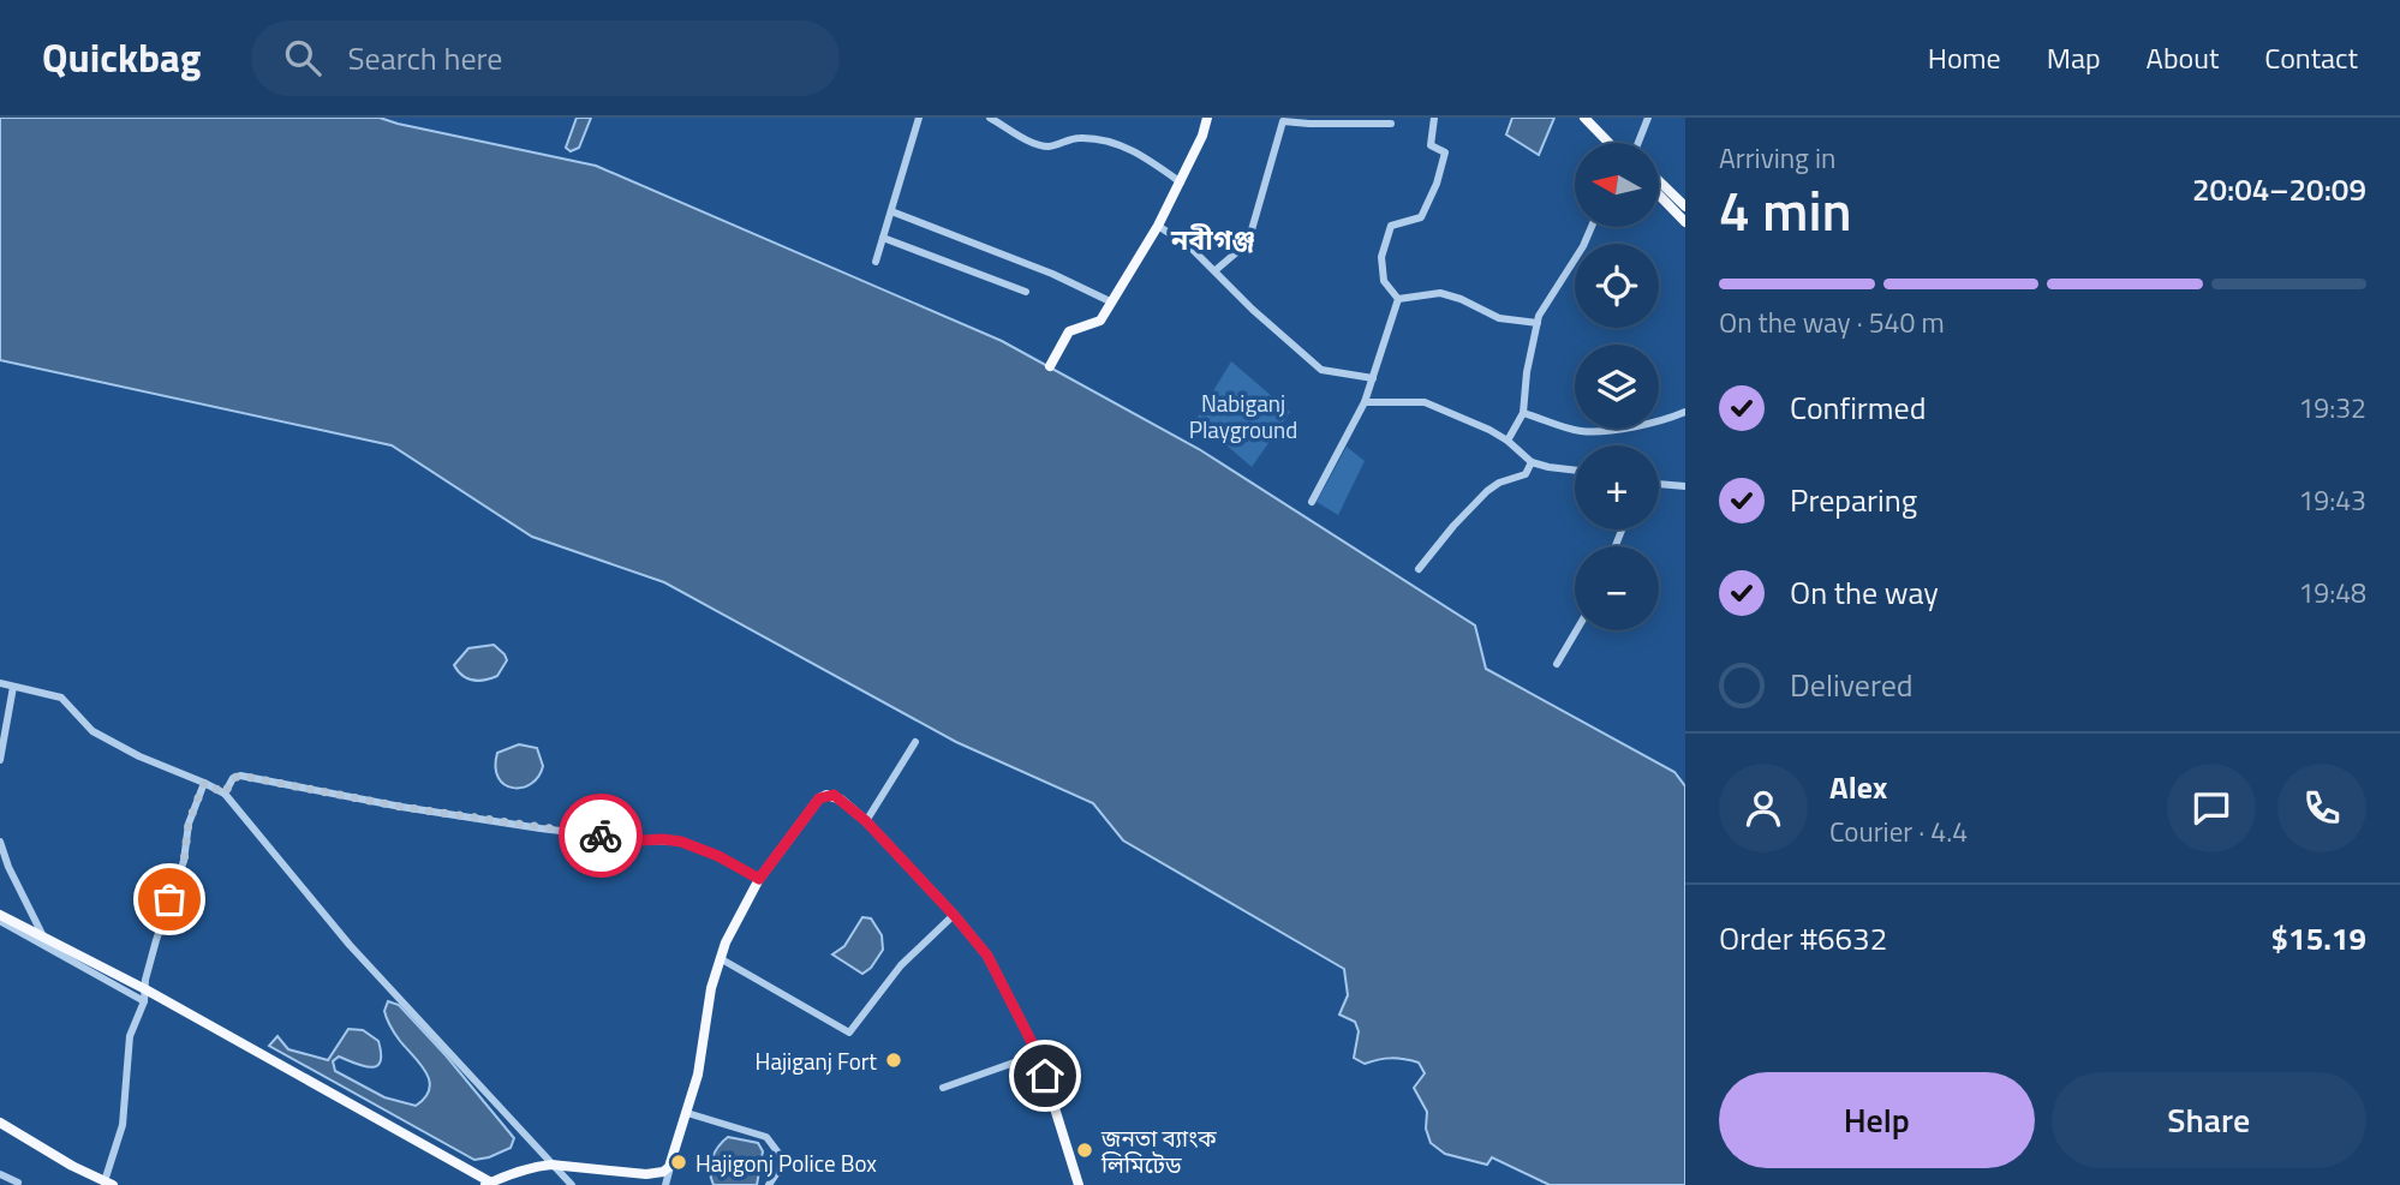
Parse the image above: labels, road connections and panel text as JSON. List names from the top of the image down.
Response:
{
  "districts": ["নবীগঞ্জ"],
  "parks": ["Nabiganj Playground"],
  "places": ["Hajiganj Fort", "জনতা ব্যাংক লিমিটেড", "Hajigonj Police Box"],
  "north": "left",
  "page": {
    "header": "Quickbag",
    "search": "Search here",
    "nav": [
      "Home",
      "Map",
      "About",
      "Contact"
    ],
    "heading": ["4 min", "Arriving in", "20:04–20:09"],
    "panel": [
      "Alex",
      "Courier · 4.4",
      "Order #6632",
      "$15.19"
    ],
    "map_buttons": ["+", "−"],
    "bar": "On the way · 540 m",
    "list": [
      ["Confirmed", "19:32"],
      ["Preparing", "19:43"],
      ["On the way", "19:48"],
      "Delivered"
    ],
    "buttons": ["Help", "Share"]
  }
}
